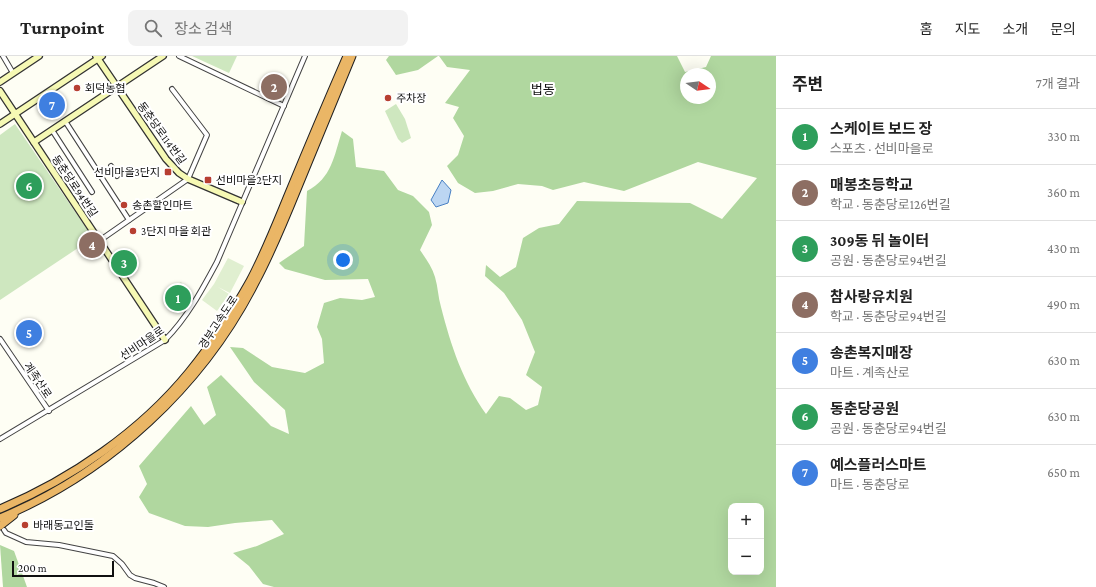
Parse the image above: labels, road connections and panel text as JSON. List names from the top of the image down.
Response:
{
  "streets": {
    "highway": ["경부고속도로"],
    "main road": ["동춘당로114번길", "동춘당로94번길"],
    "street": ["선비마을로", "계족산로"]
  },
  "crossings": [
    ["동춘당로114번길", "선비마을로"],
    ["동춘당로94번길", "선비마을로"],
    ["선비마을로", "계족산로"]
  ],
  "districts": ["법동"],
  "places": {
    "other": [
      "회덕농협",
      "주차장",
      "송촌할인마트",
      "3단지 마을 회관",
      "바래동고인돌"
    ],
    "transit": ["선비마을3단지", "선비마을2단지"]
  },
  "scale_bar": "200 m",
  "north": "right",
  "page": {
    "header": "Turnpoint",
    "search": "장소 검색",
    "nav": [
      "홈",
      "지도",
      "소개",
      "문의"
    ],
    "heading": ["주변", "7개 결과"],
    "pins": [
      "2",
      "7",
      "6",
      "4",
      "3",
      "1",
      "5"
    ],
    "list": [
      {
        "mark": "1",
        "name": "스케이트 보드 장",
        "note": "스포츠 · 선비마을로",
        "value": "330 m"
      },
      {
        "mark": "2",
        "name": "매봉초등학교",
        "note": "학교 · 동춘당로126번길",
        "value": "360 m"
      },
      {
        "mark": "3",
        "name": "309동 뒤 놀이터",
        "note": "공원 · 동춘당로94번길",
        "value": "430 m"
      },
      {
        "mark": "4",
        "name": "참사랑유치원",
        "note": "학교 · 동춘당로94번길",
        "value": "490 m"
      },
      {
        "mark": "5",
        "name": "송촌복지매장",
        "note": "마트 · 계족산로",
        "value": "630 m"
      },
      {
        "mark": "6",
        "name": "동춘당공원",
        "note": "공원 · 동춘당로94번길",
        "value": "630 m"
      },
      {
        "mark": "7",
        "name": "예스플러스마트",
        "note": "마트 · 동춘당로",
        "value": "650 m"
      }
    ],
    "map_buttons": ["+", "−"],
    "scale": "200 m"
  }
}
